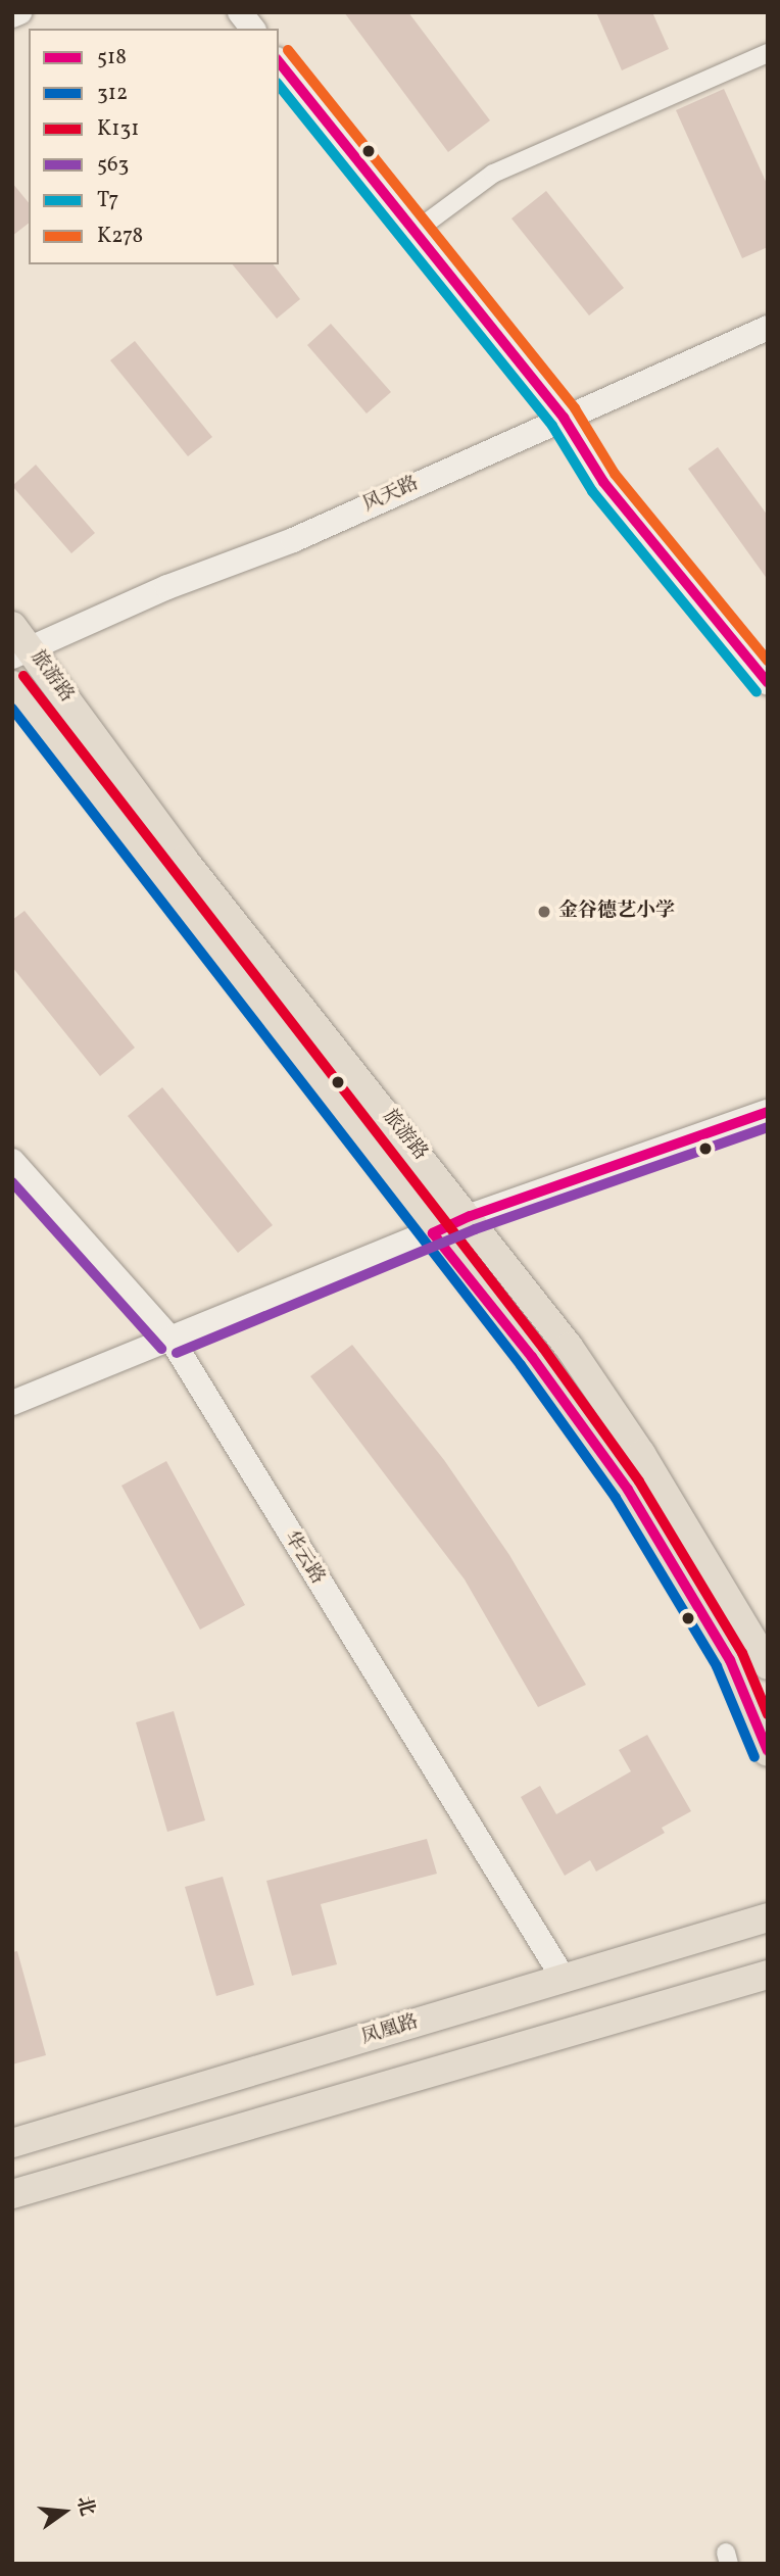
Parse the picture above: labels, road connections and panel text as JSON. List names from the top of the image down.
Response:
{
  "streets": {
    "main road": ["旅游路", "凤凰路"],
    "street": ["风天路", "华云路"]
  },
  "crossings": [
    ["风天路", "旅游路"],
    ["华云路", "凤凰路"]
  ],
  "places": ["金谷德艺小学"],
  "lines": [
    "transit line K278",
    "transit line 518",
    "transit line T7",
    "transit line K131",
    "transit line 312",
    "transit line 563"
  ],
  "legend": [
    "518",
    "312",
    "K131",
    "563",
    "T7",
    "K278"
  ],
  "north": "right"
}
